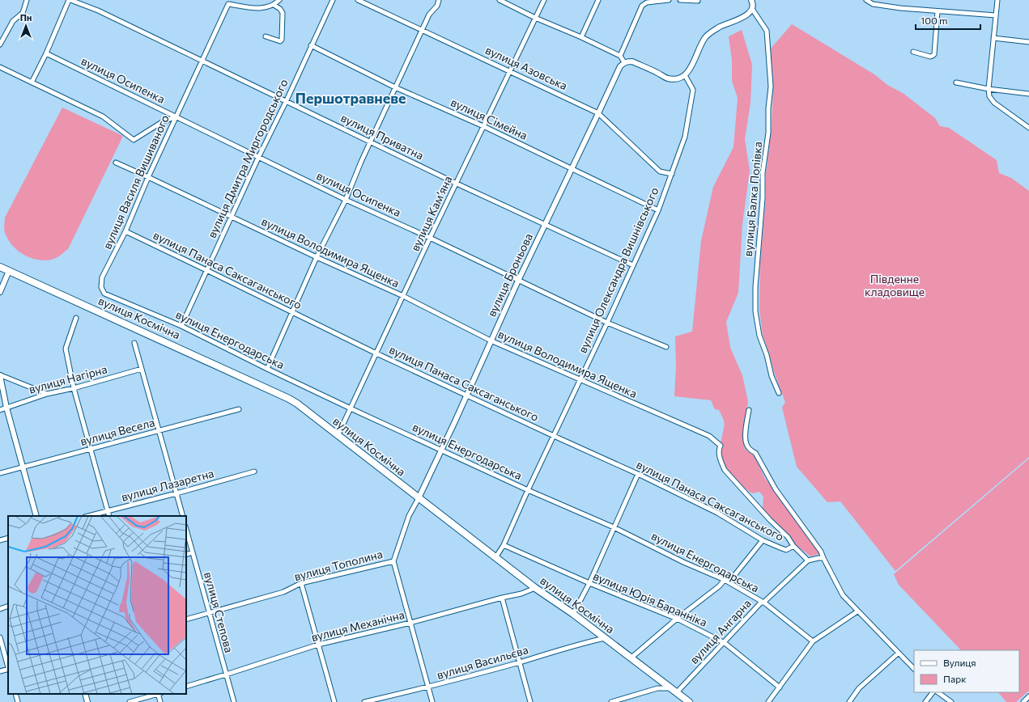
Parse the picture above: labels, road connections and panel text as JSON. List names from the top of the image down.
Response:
{
  "streets": {
    "main road": ["вулиця Космічна"],
    "street": [
      "вулиця Азовська",
      "вулиця Осипенка",
      "вулиця Сімейна",
      "вулиця Приватна",
      "вулиця Дмитра Миргородського",
      "вулиця Василя Вишиваного",
      "вулиця Балка Попівка",
      "вулиця Кам’яна",
      "вулиця Володимира Ященка",
      "вулиця Панаса Саксаганського",
      "вулиця Олександра Вишнівського",
      "вулиця Броньова",
      "вулиця Енергодарська",
      "вулиця Нагірна",
      "вулиця Весела",
      "вулиця Лазаретна",
      "вулиця Тополина",
      "вулиця Юрія Баранніка",
      "вулиця Степова",
      "вулиця Механічна",
      "вулиця Ангарна",
      "вулиця Васильєва"
    ]
  },
  "crossings": [
    ["вулиця Азовська", "вулиця Кам’яна"],
    ["вулиця Азовська", "вулиця Олександра Вишнівського"],
    ["вулиця Азовська", "вулиця Броньова"],
    ["вулиця Осипенка", "вулиця Дмитра Миргородського"],
    ["вулиця Осипенка", "вулиця Василя Вишиваного"],
    ["вулиця Осипенка", "вулиця Кам’яна"],
    ["вулиця Осипенка", "вулиця Олександра Вишнівського"],
    ["вулиця Осипенка", "вулиця Броньова"],
    ["вулиця Сімейна", "вулиця Дмитра Миргородського"],
    ["вулиця Сімейна", "вулиця Кам’яна"],
    ["вулиця Сімейна", "вулиця Олександра Вишнівського"],
    ["вулиця Сімейна", "вулиця Броньова"],
    ["вулиця Приватна", "вулиця Дмитра Миргородського"],
    ["вулиця Приватна", "вулиця Василя Вишиваного"],
    ["вулиця Приватна", "вулиця Кам’яна"],
    ["вулиця Приватна", "вулиця Олександра Вишнівського"],
    ["вулиця Приватна", "вулиця Броньова"],
    ["вулиця Дмитра Миргородського", "вулиця Володимира Ященка"],
    ["вулиця Дмитра Миргородського", "вулиця Панаса Саксаганського"],
    ["вулиця Дмитра Миргородського", "вулиця Енергодарська"],
    ["вулиця Василя Вишиваного", "вулиця Володимира Ященка"],
    ["вулиця Василя Вишиваного", "вулиця Панаса Саксаганського"],
    ["вулиця Василя Вишиваного", "вулиця Енергодарська"],
    ["вулиця Кам’яна", "вулиця Володимира Ященка"],
    ["вулиця Кам’яна", "вулиця Панаса Саксаганського"],
    ["вулиця Кам’яна", "вулиця Космічна"],
    ["вулиця Кам’яна", "вулиця Енергодарська"],
    ["вулиця Володимира Ященка", "вулиця Панаса Саксаганського"],
    ["вулиця Володимира Ященка", "вулиця Олександра Вишнівського"],
    ["вулиця Володимира Ященка", "вулиця Броньова"],
    ["вулиця Володимира Ященка", "вулиця Ангарна"],
    ["вулиця Панаса Саксаганського", "вулиця Олександра Вишнівського"],
    ["вулиця Панаса Саксаганського", "вулиця Броньова"],
    ["вулиця Олександра Вишнівського", "вулиця Космічна"],
    ["вулиця Олександра Вишнівського", "вулиця Енергодарська"],
    ["вулиця Олександра Вишнівського", "вулиця Юрія Баранніка"],
    ["вулиця Броньова", "вулиця Космічна"],
    ["вулиця Броньова", "вулиця Енергодарська"],
    ["вулиця Броньова", "вулиця Тополина"],
    ["вулиця Космічна", "вулиця Тополина"],
    ["вулиця Космічна", "вулиця Механічна"],
    ["вулиця Космічна", "вулиця Ангарна"],
    ["вулиця Космічна", "вулиця Васильєва"],
    ["вулиця Енергодарська", "вулиця Ангарна"],
    ["вулиця Тополина", "вулиця Степова"],
    ["вулиця Юрія Баранніка", "вулиця Ангарна"],
    ["вулиця Степова", "вулиця Механічна"]
  ],
  "districts": ["Першотравневе"],
  "parks": ["Південне кладовище"],
  "legend": ["Вулиця", "Парк"],
  "scale_bar": "100 m",
  "north": "top"
}
